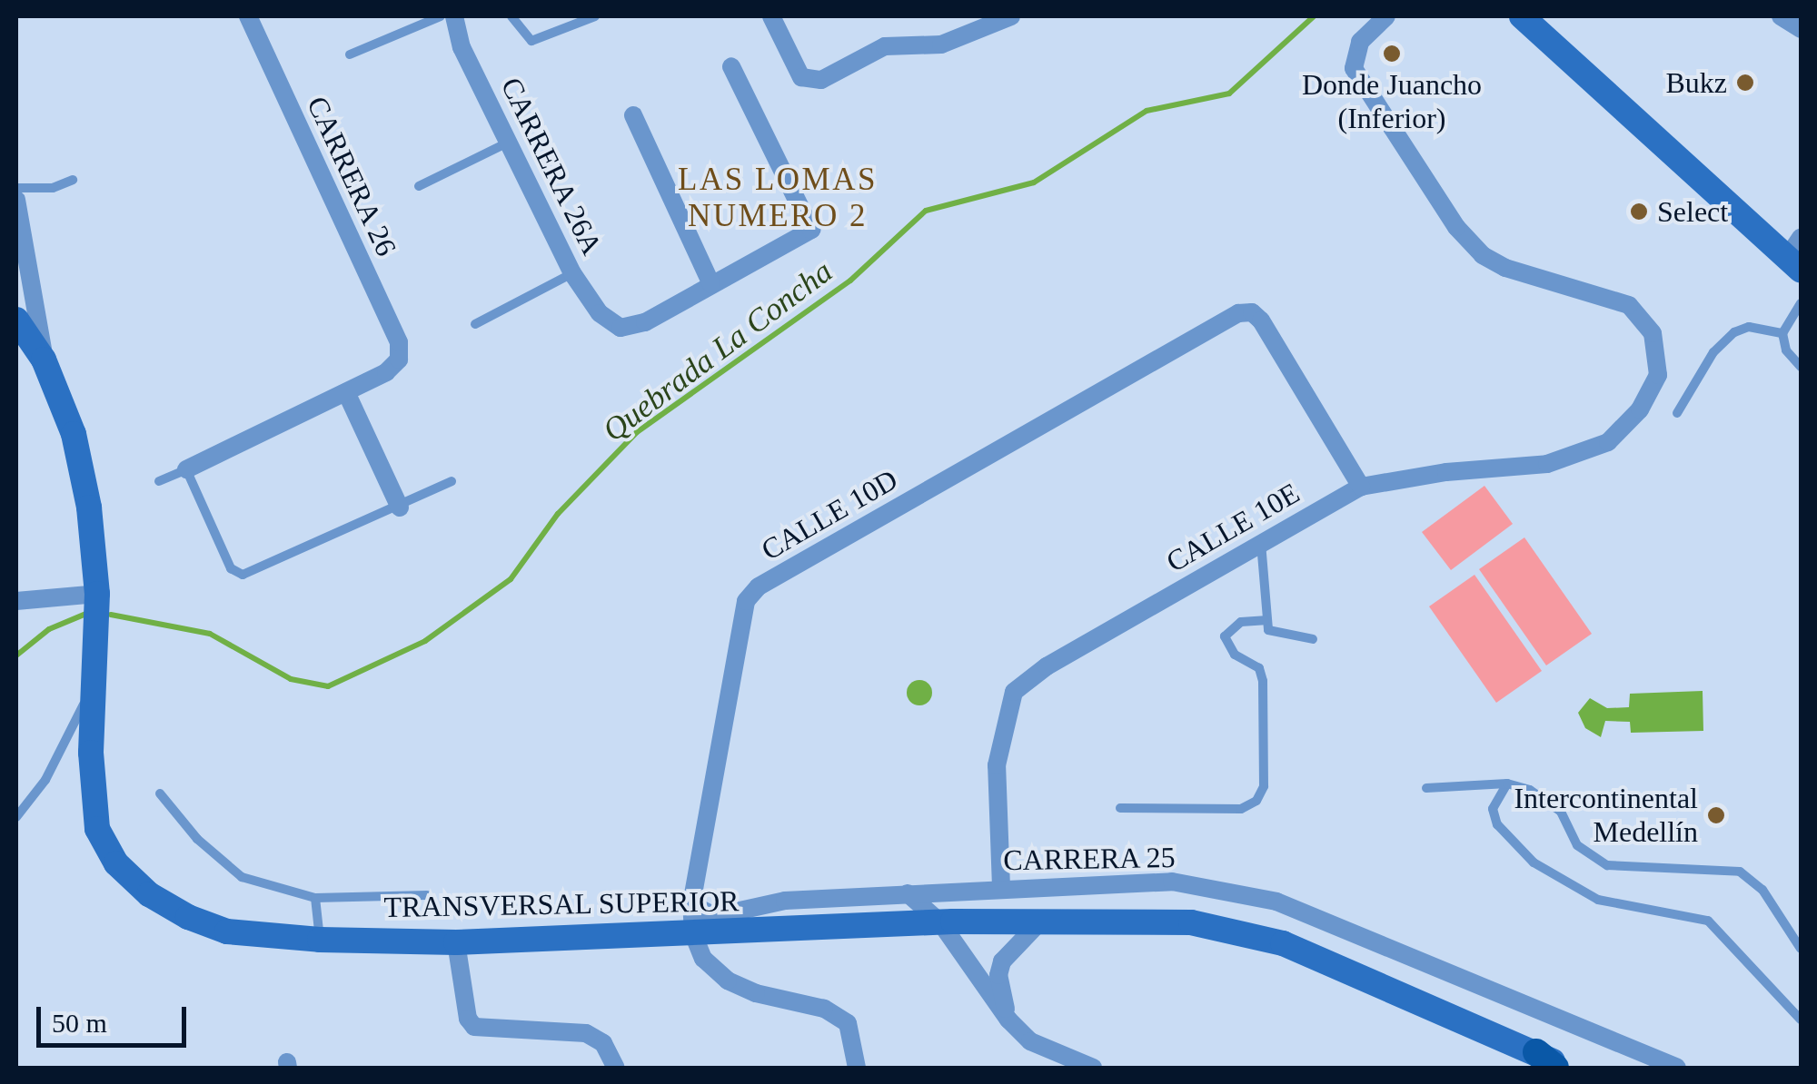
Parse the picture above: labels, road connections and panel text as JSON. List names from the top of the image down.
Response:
{
  "streets": {
    "main road": ["TRANSVERSAL SUPERIOR"],
    "street": [
      "CARRERA 26A",
      "CARRERA 26",
      "CALLE 10D",
      "CALLE 10E",
      "CARRERA 25"
    ]
  },
  "crossings": [
    ["CALLE 10D", "CALLE 10E"],
    ["CALLE 10D", "CARRERA 25"],
    ["CALLE 10D", "TRANSVERSAL SUPERIOR"],
    ["CALLE 10E", "CARRERA 25"]
  ],
  "districts": ["LAS LOMAS NUMERO 2"],
  "water": ["Quebrada La Concha"],
  "places": [
    "Donde Juancho (Inferior)",
    "Bukz",
    "Select",
    "Intercontinental Medellín"
  ],
  "scale_bar": "50 m"
}
